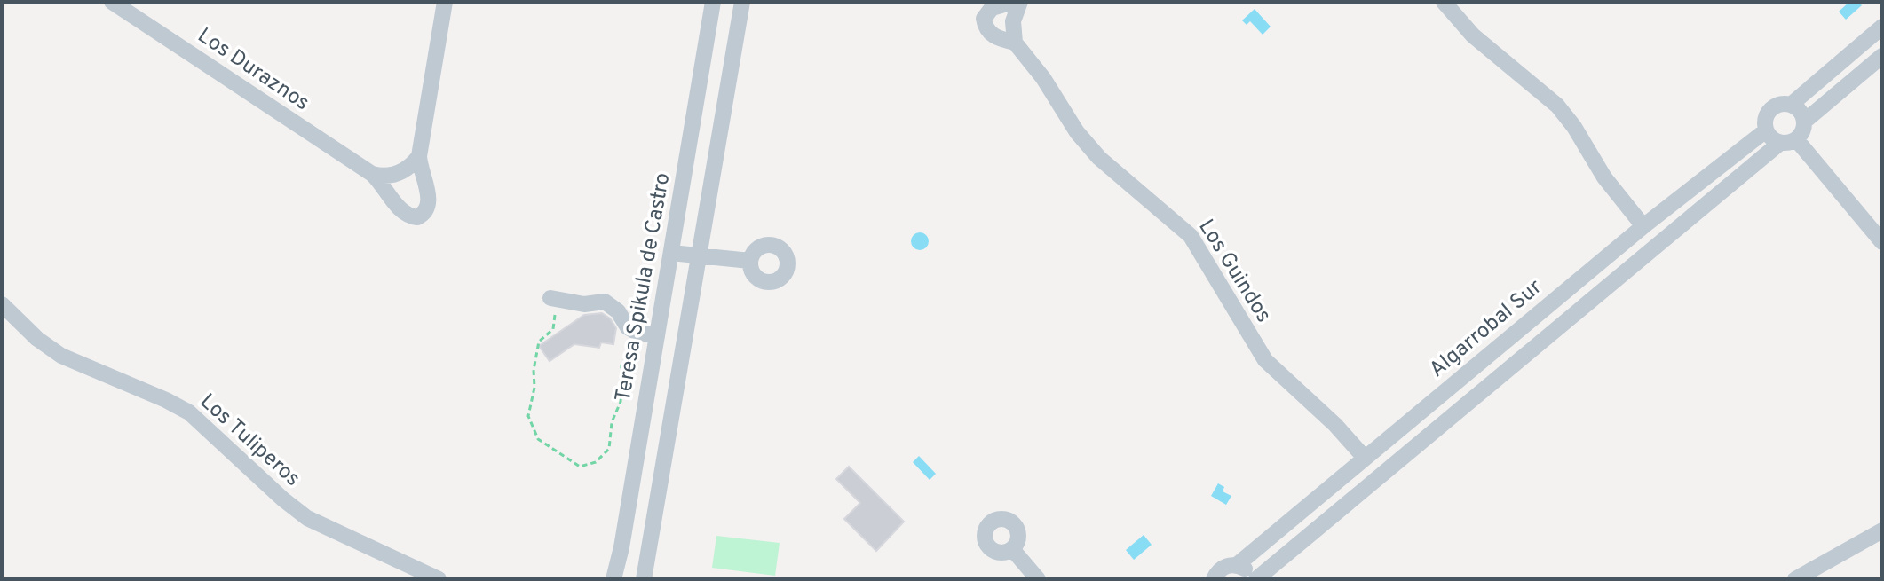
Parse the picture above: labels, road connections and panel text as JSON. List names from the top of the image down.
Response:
{
  "streets": {
    "street": [
      "Los Duraznos",
      "Los Guindos",
      "Teresa Spikula de Castro",
      "Algarrobal Sur",
      "Los Tuliperos"
    ]
  },
  "crossings": [
    ["Los Guindos", "Algarrobal Sur"]
  ]
}
